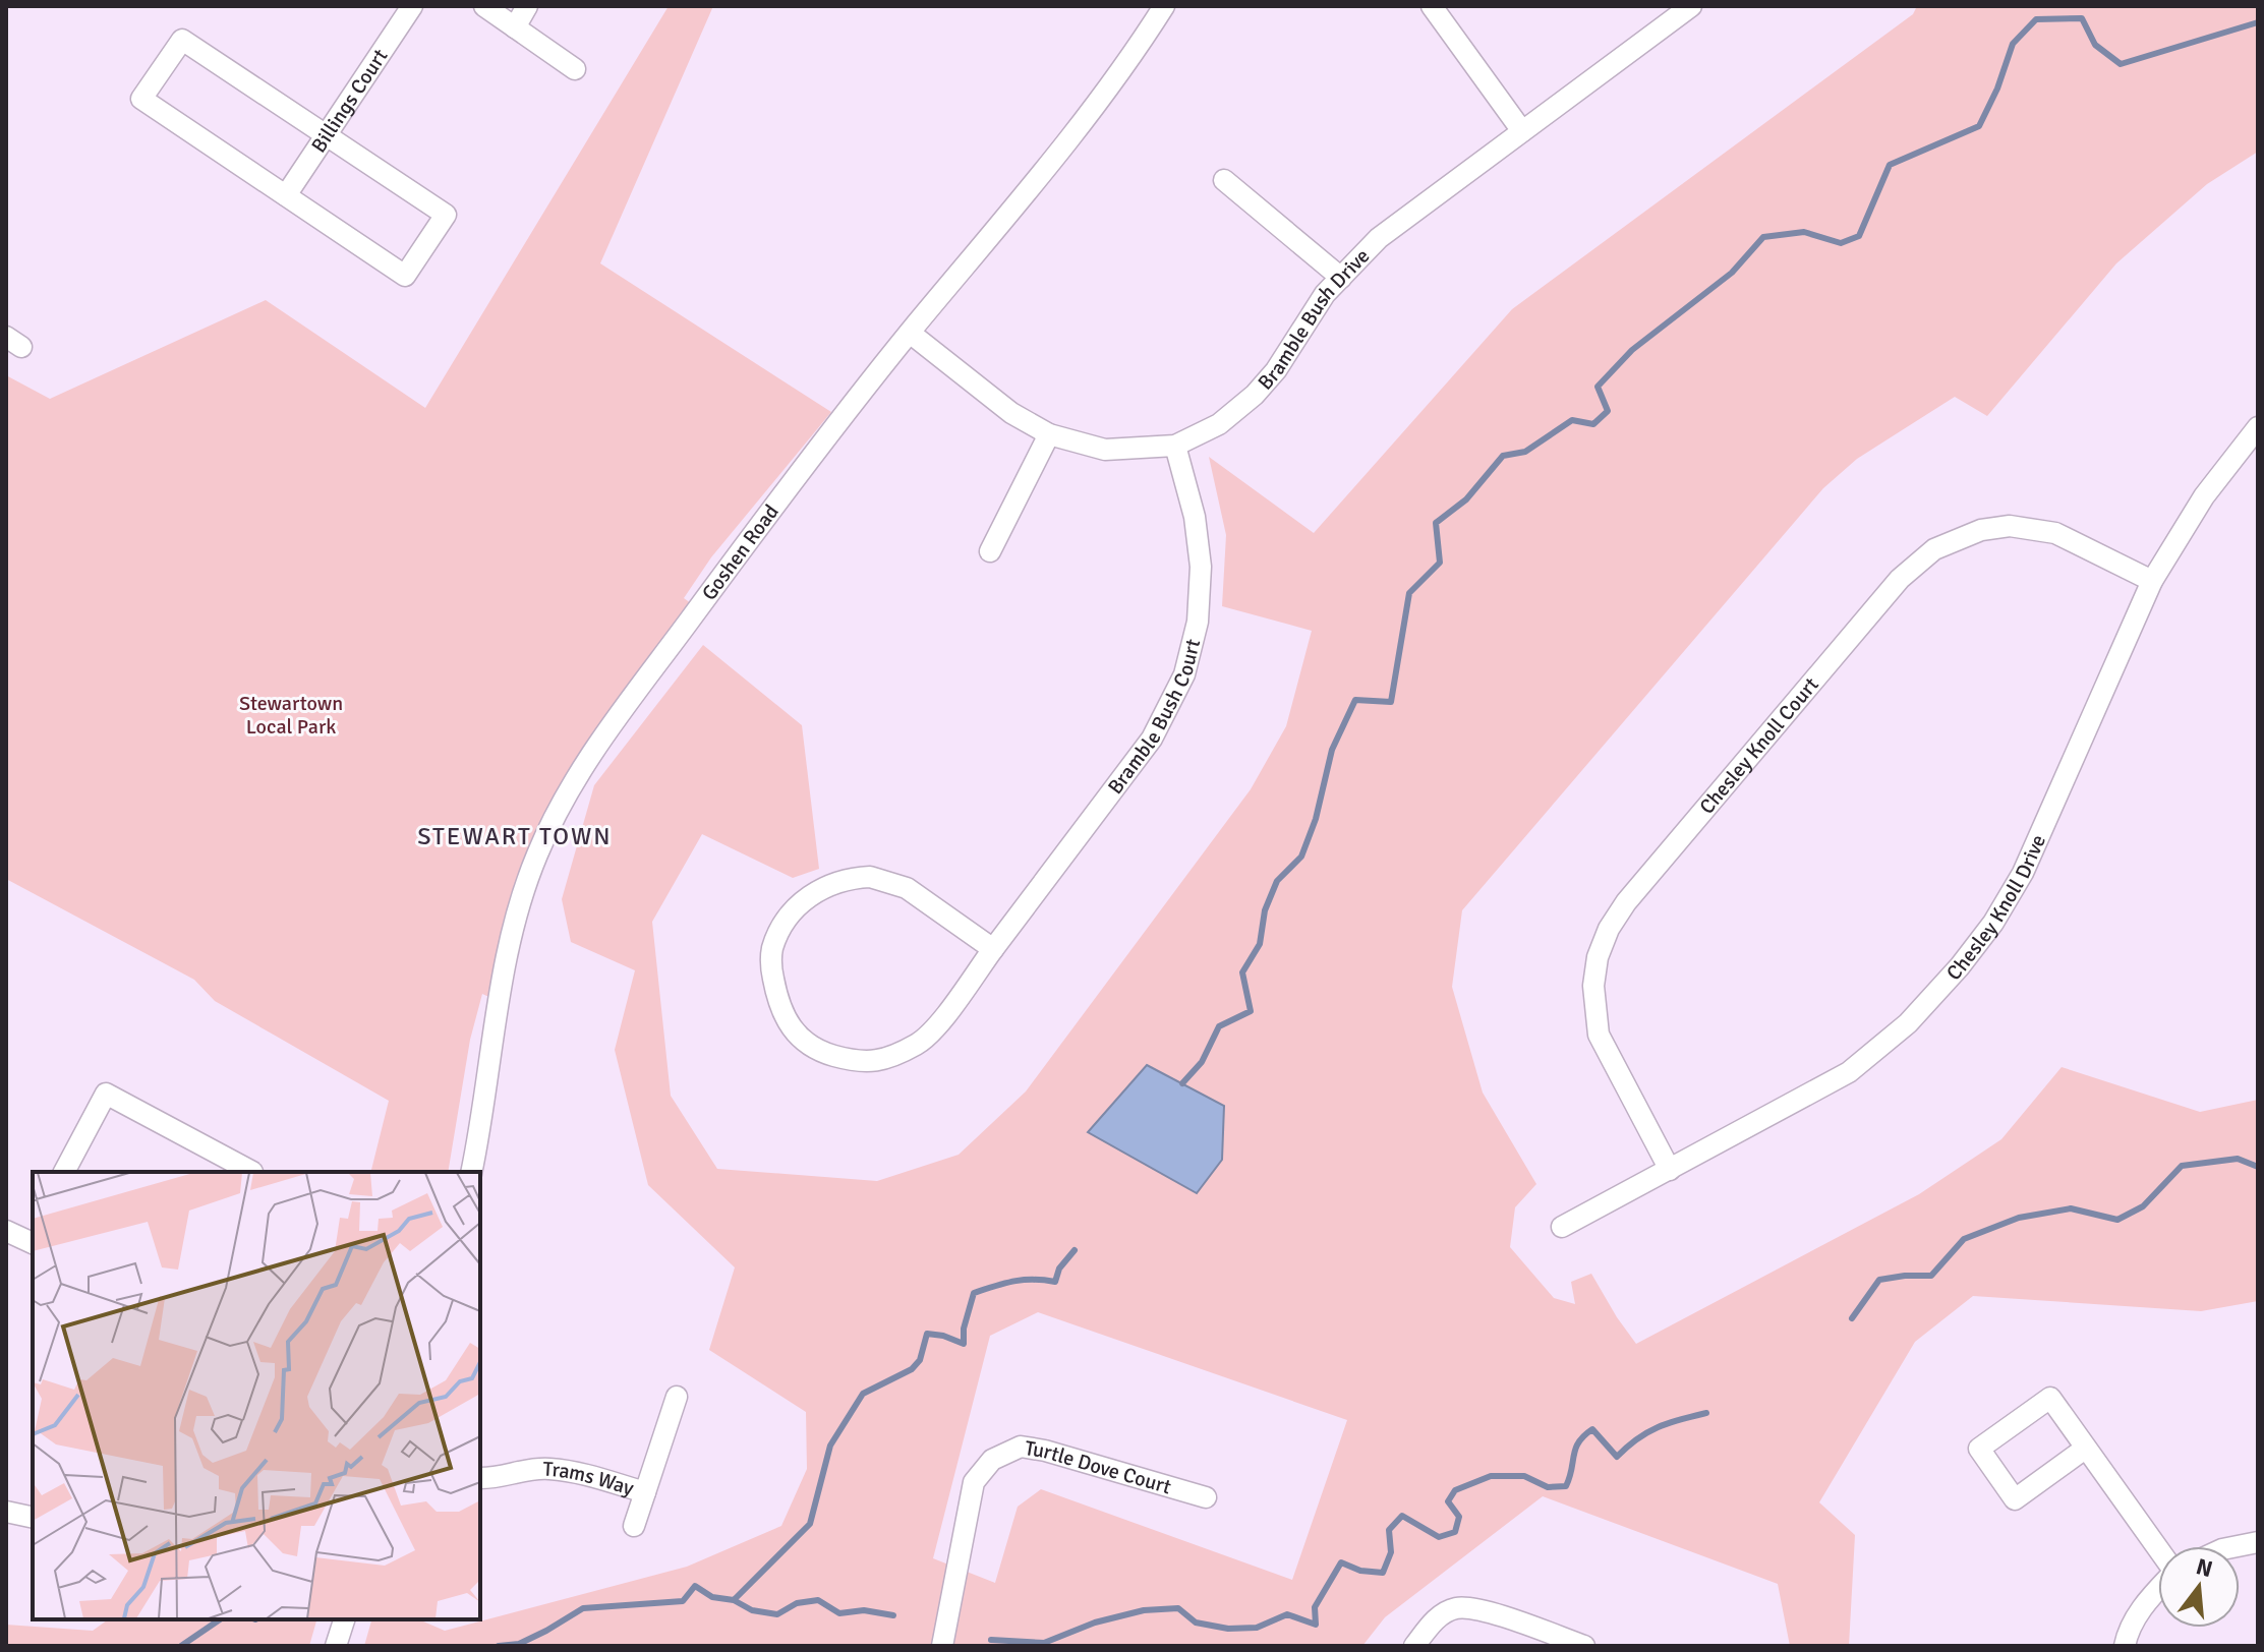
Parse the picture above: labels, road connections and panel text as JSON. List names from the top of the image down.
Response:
{
  "streets": {
    "street": [
      "Billings Court",
      "Bramble Bush Drive",
      "Goshen Road",
      "Bramble Bush Court",
      "Chesley Knoll Court",
      "Chesley Knoll Drive",
      "Turtle Dove Court",
      "Trams Way"
    ]
  },
  "crossings": [
    ["Bramble Bush Drive", "Goshen Road"],
    ["Bramble Bush Drive", "Bramble Bush Court"],
    ["Chesley Knoll Court", "Chesley Knoll Drive"]
  ],
  "districts": ["STEWART TOWN"],
  "parks": ["Stewartown Local Park"],
  "north": "top"
}
